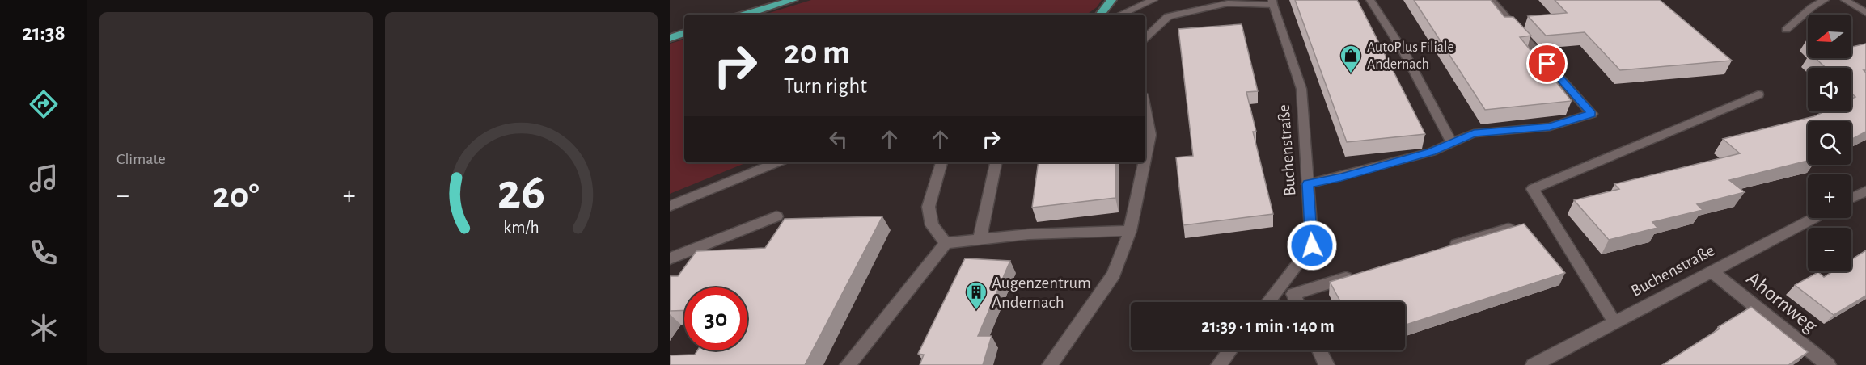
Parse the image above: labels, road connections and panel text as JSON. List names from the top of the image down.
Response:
{
  "streets": {
    "street": ["Buchenstraße", "Ahornweg"]
  },
  "crossings": [
    ["Buchenstraße", "Ahornweg"]
  ],
  "places": {
    "shop": ["AutoPlus Filiale Andernach"],
    "building": ["Augenzentrum Andernach"]
  },
  "north": "left",
  "page": {
    "tabs": "21:38",
    "tile": "Climate",
    "map_buttons": ["+", "−"],
    "turn": ["20 m", "Turn right"],
    "heat": ["−", "20°", "+"],
    "limit": "30",
    "trip": "21:39 · 1 min · 140 m",
    "gauge": ["26", "km/h"]
  }
}
